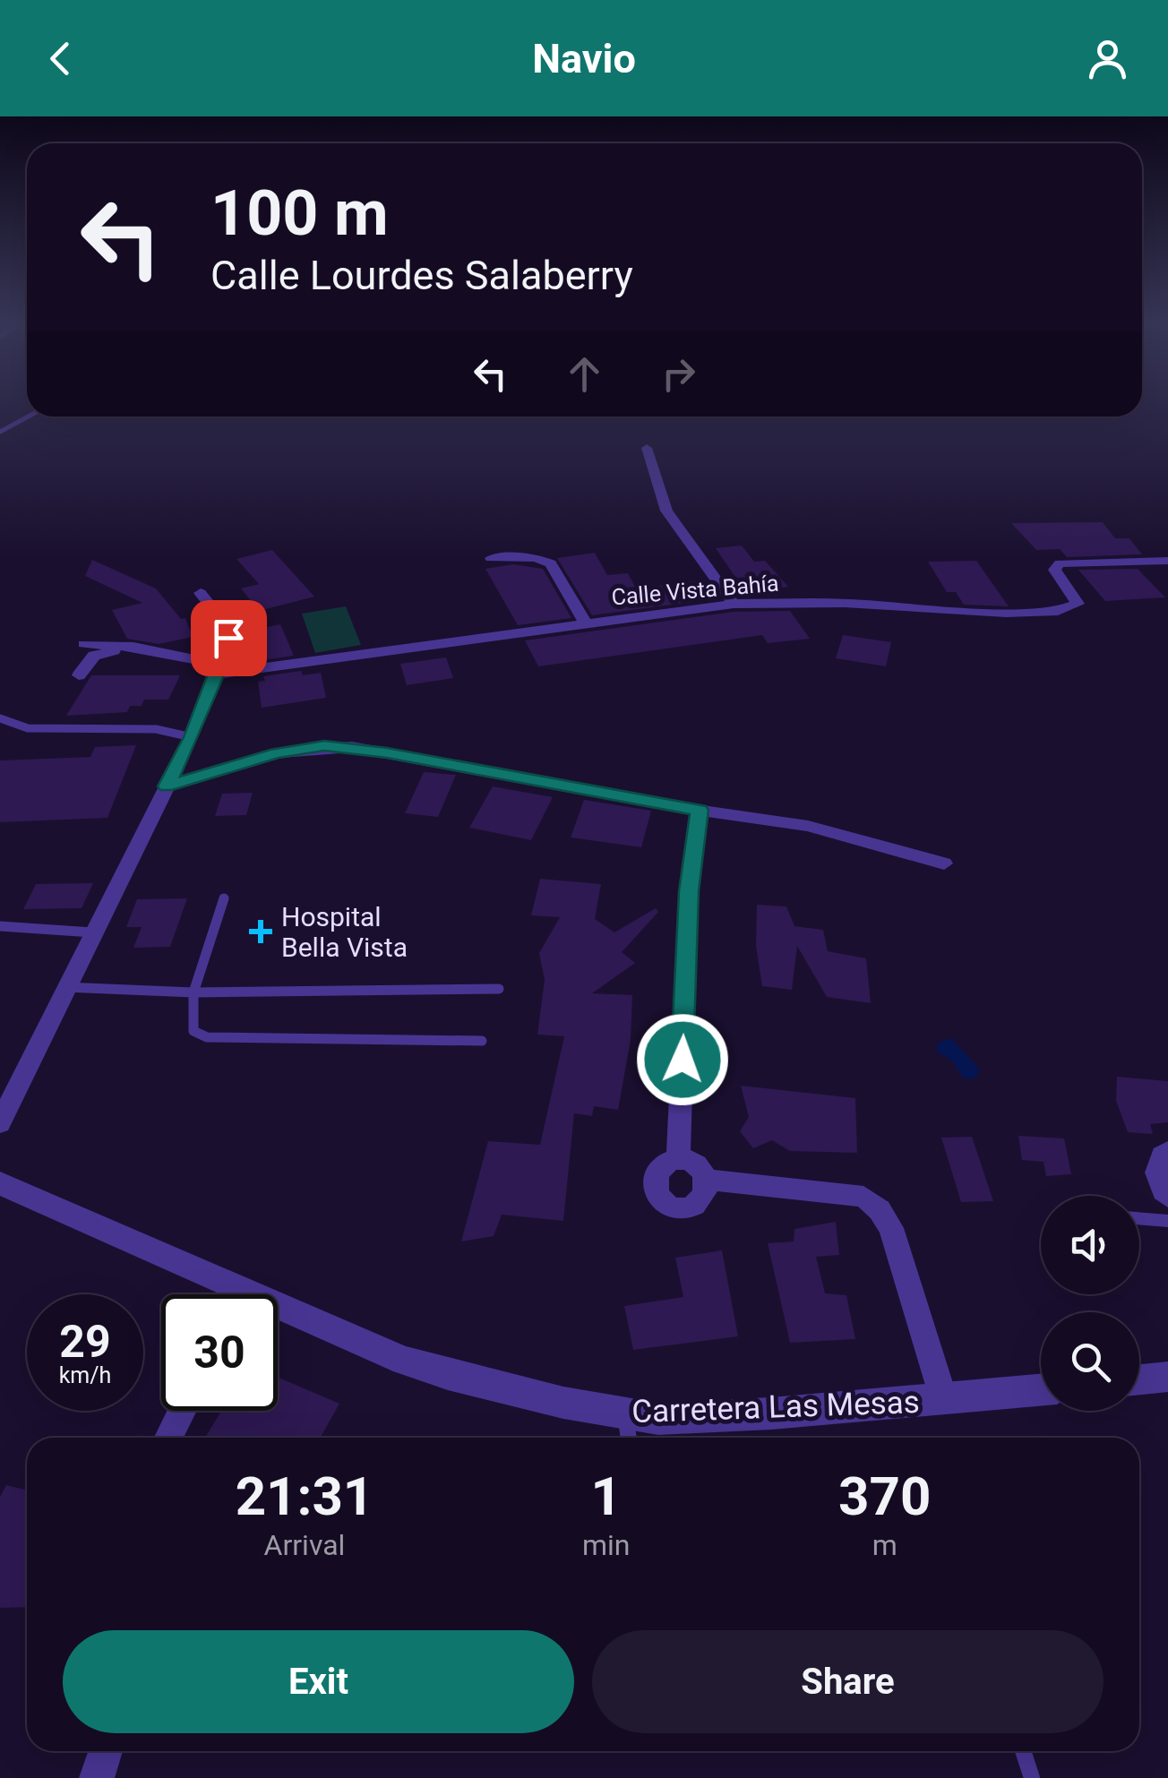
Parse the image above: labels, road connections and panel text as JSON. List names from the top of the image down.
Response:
{
  "streets": {
    "street": ["Calle Vista Bahía", "Carretera Las Mesas"]
  },
  "places": {
    "health": ["Hospital Bella Vista"]
  },
  "page": {
    "header": "Navio",
    "turn": ["100 m", "Calle Lourdes Salaberry"],
    "speed": "29 km/h",
    "limit": "30",
    "eta": [
      "21:31",
      "Arrival",
      "1",
      "min",
      "370",
      "m"
    ],
    "buttons": ["Exit", "Share"]
  }
}
